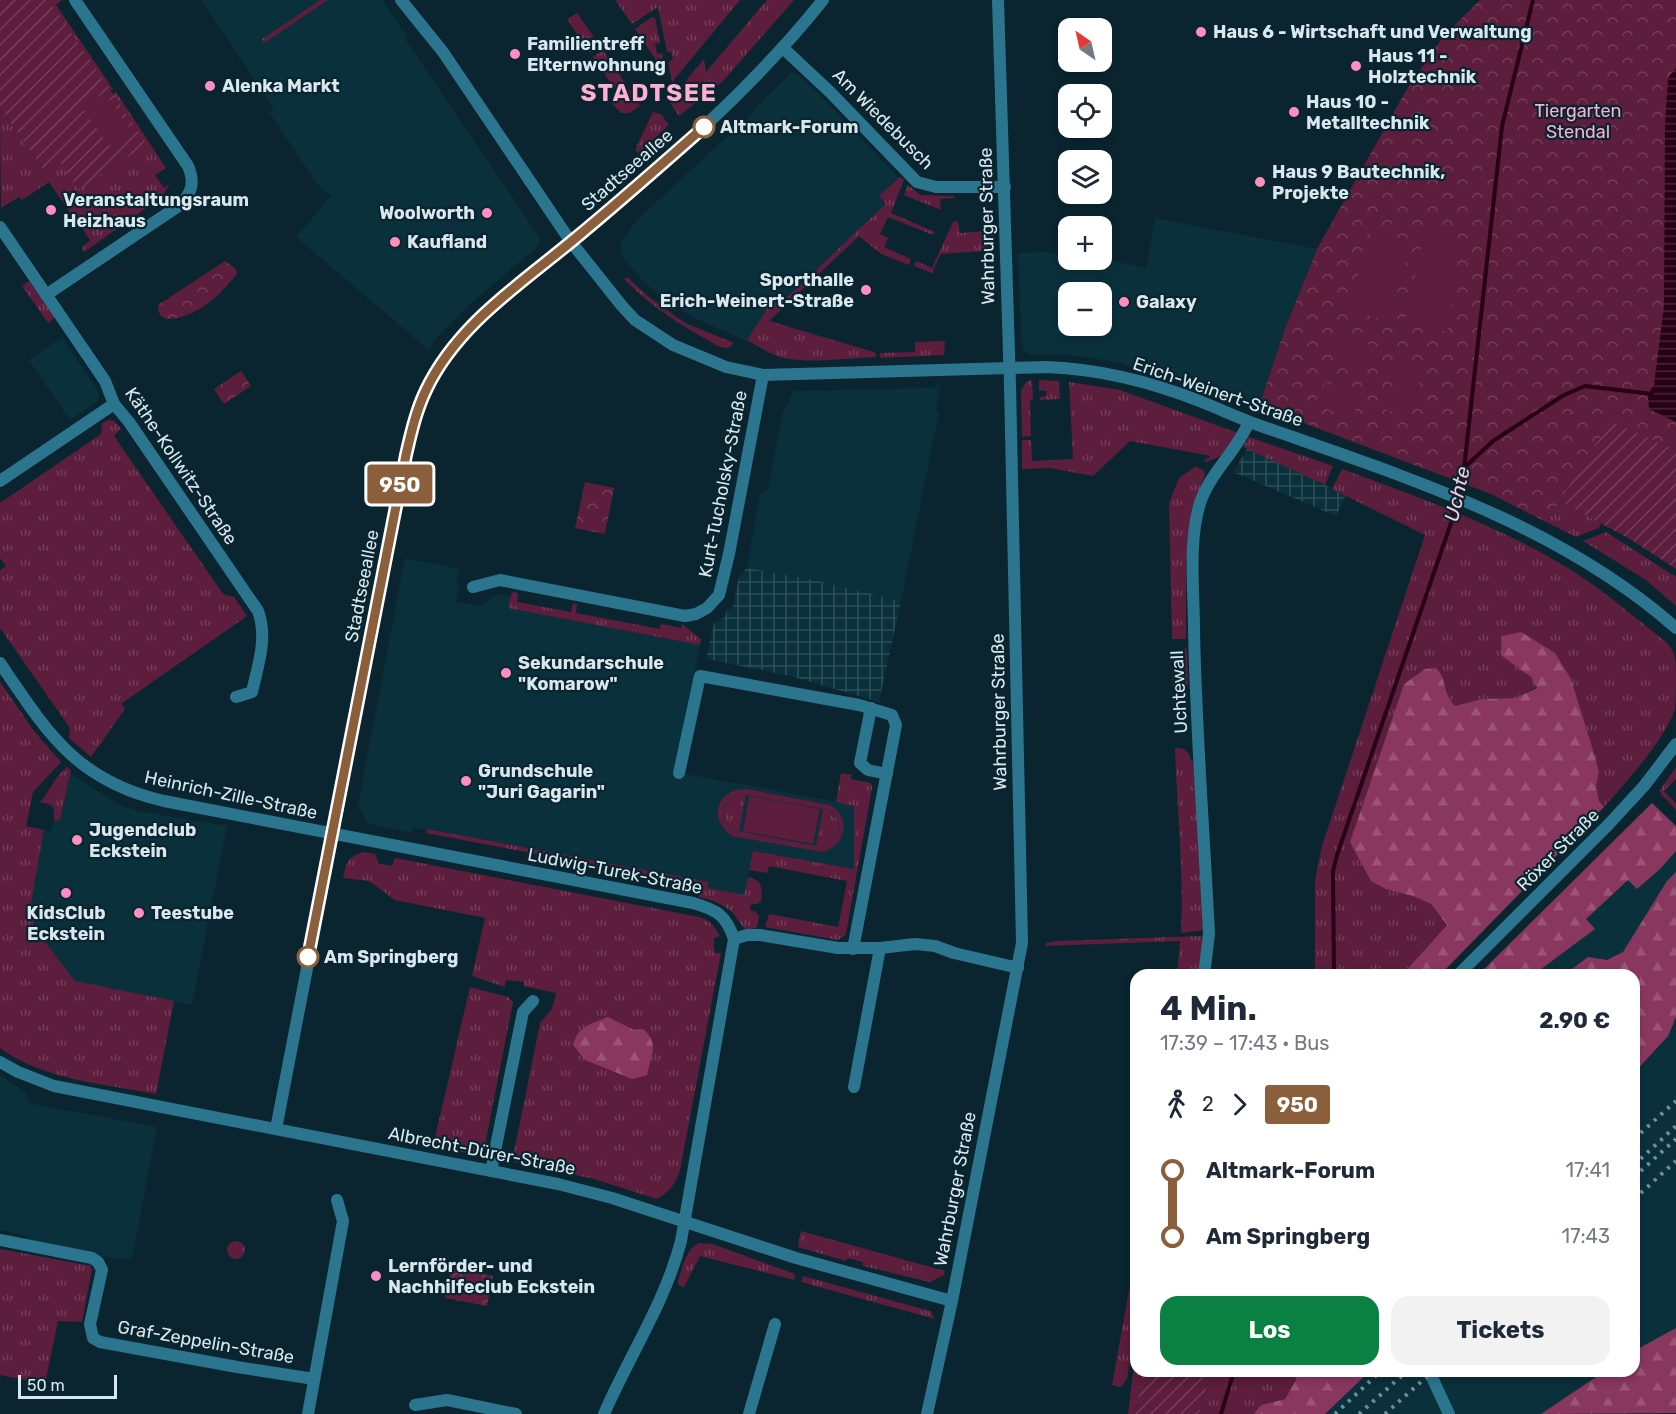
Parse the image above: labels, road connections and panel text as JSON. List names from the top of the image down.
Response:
{
  "streets": {
    "street": [
      "Am Wiedebusch",
      "Stadtseeallee",
      "Wahrburger Straße",
      "Erich-Weinert-Straße",
      "Käthe-Kollwitz-Straße",
      "Kurt-Tucholsky-Straße",
      "Uchtewall",
      "Heinrich-Zille-Straße",
      "Röxer Straße",
      "Ludwig-Turek-Straße",
      "Albrecht-Dürer-Straße",
      "Graf-Zeppelin-Straße"
    ]
  },
  "crossings": [
    ["Am Wiedebusch", "Stadtseeallee"],
    ["Am Wiedebusch", "Wahrburger Straße"],
    ["Stadtseeallee", "Erich-Weinert-Straße"],
    ["Stadtseeallee", "Heinrich-Zille-Straße"],
    ["Stadtseeallee", "Ludwig-Turek-Straße"],
    ["Stadtseeallee", "Albrecht-Dürer-Straße"],
    ["Wahrburger Straße", "Erich-Weinert-Straße"],
    ["Wahrburger Straße", "Albrecht-Dürer-Straße"],
    ["Erich-Weinert-Straße", "Kurt-Tucholsky-Straße"],
    ["Erich-Weinert-Straße", "Uchtewall"],
    ["Heinrich-Zille-Straße", "Ludwig-Turek-Straße"]
  ],
  "districts": ["STADTSEE"],
  "water": ["Uchte"],
  "parks": ["Tiergarten Stendal"],
  "places": [
    "Haus 6 - Wirtschaft und Verwaltung",
    "Familientreff Elternwohnung",
    "Haus 11 - Holztechnik",
    "Alenka Markt",
    "Haus 10 - Metalltechnik",
    "Altmark-Forum",
    "Haus 9 Bautechnik, Projekte",
    "Veranstaltungsraum Heizhaus",
    "Woolworth",
    "Kaufland",
    "Sporthalle Erich-Weinert-Straße",
    "Galaxy",
    "Sekundarschule \"Komarow\"",
    "Grundschule \"Juri Gagarin\"",
    "Jugendclub Eckstein",
    "KidsClub Eckstein",
    "Teestube",
    "Am Springberg",
    "Lernförder- und Nachhilfeclub Eckstein"
  ],
  "lines": ["bus line 950"],
  "scale_bar": "50 m",
  "north": "top left",
  "page": {
    "on_map": "950",
    "map_buttons": ["+", "−"],
    "heading": ["4 Min.", "17:39 – 17:43 · Bus", "2.90 €"],
    "legs": ["2", "950"],
    "list": [
      {
        "name": "Altmark-Forum",
        "value": "17:41"
      },
      {
        "name": "Am Springberg",
        "value": "17:43"
      }
    ],
    "buttons": ["Los", "Tickets"],
    "scale": "50 m"
  }
}
